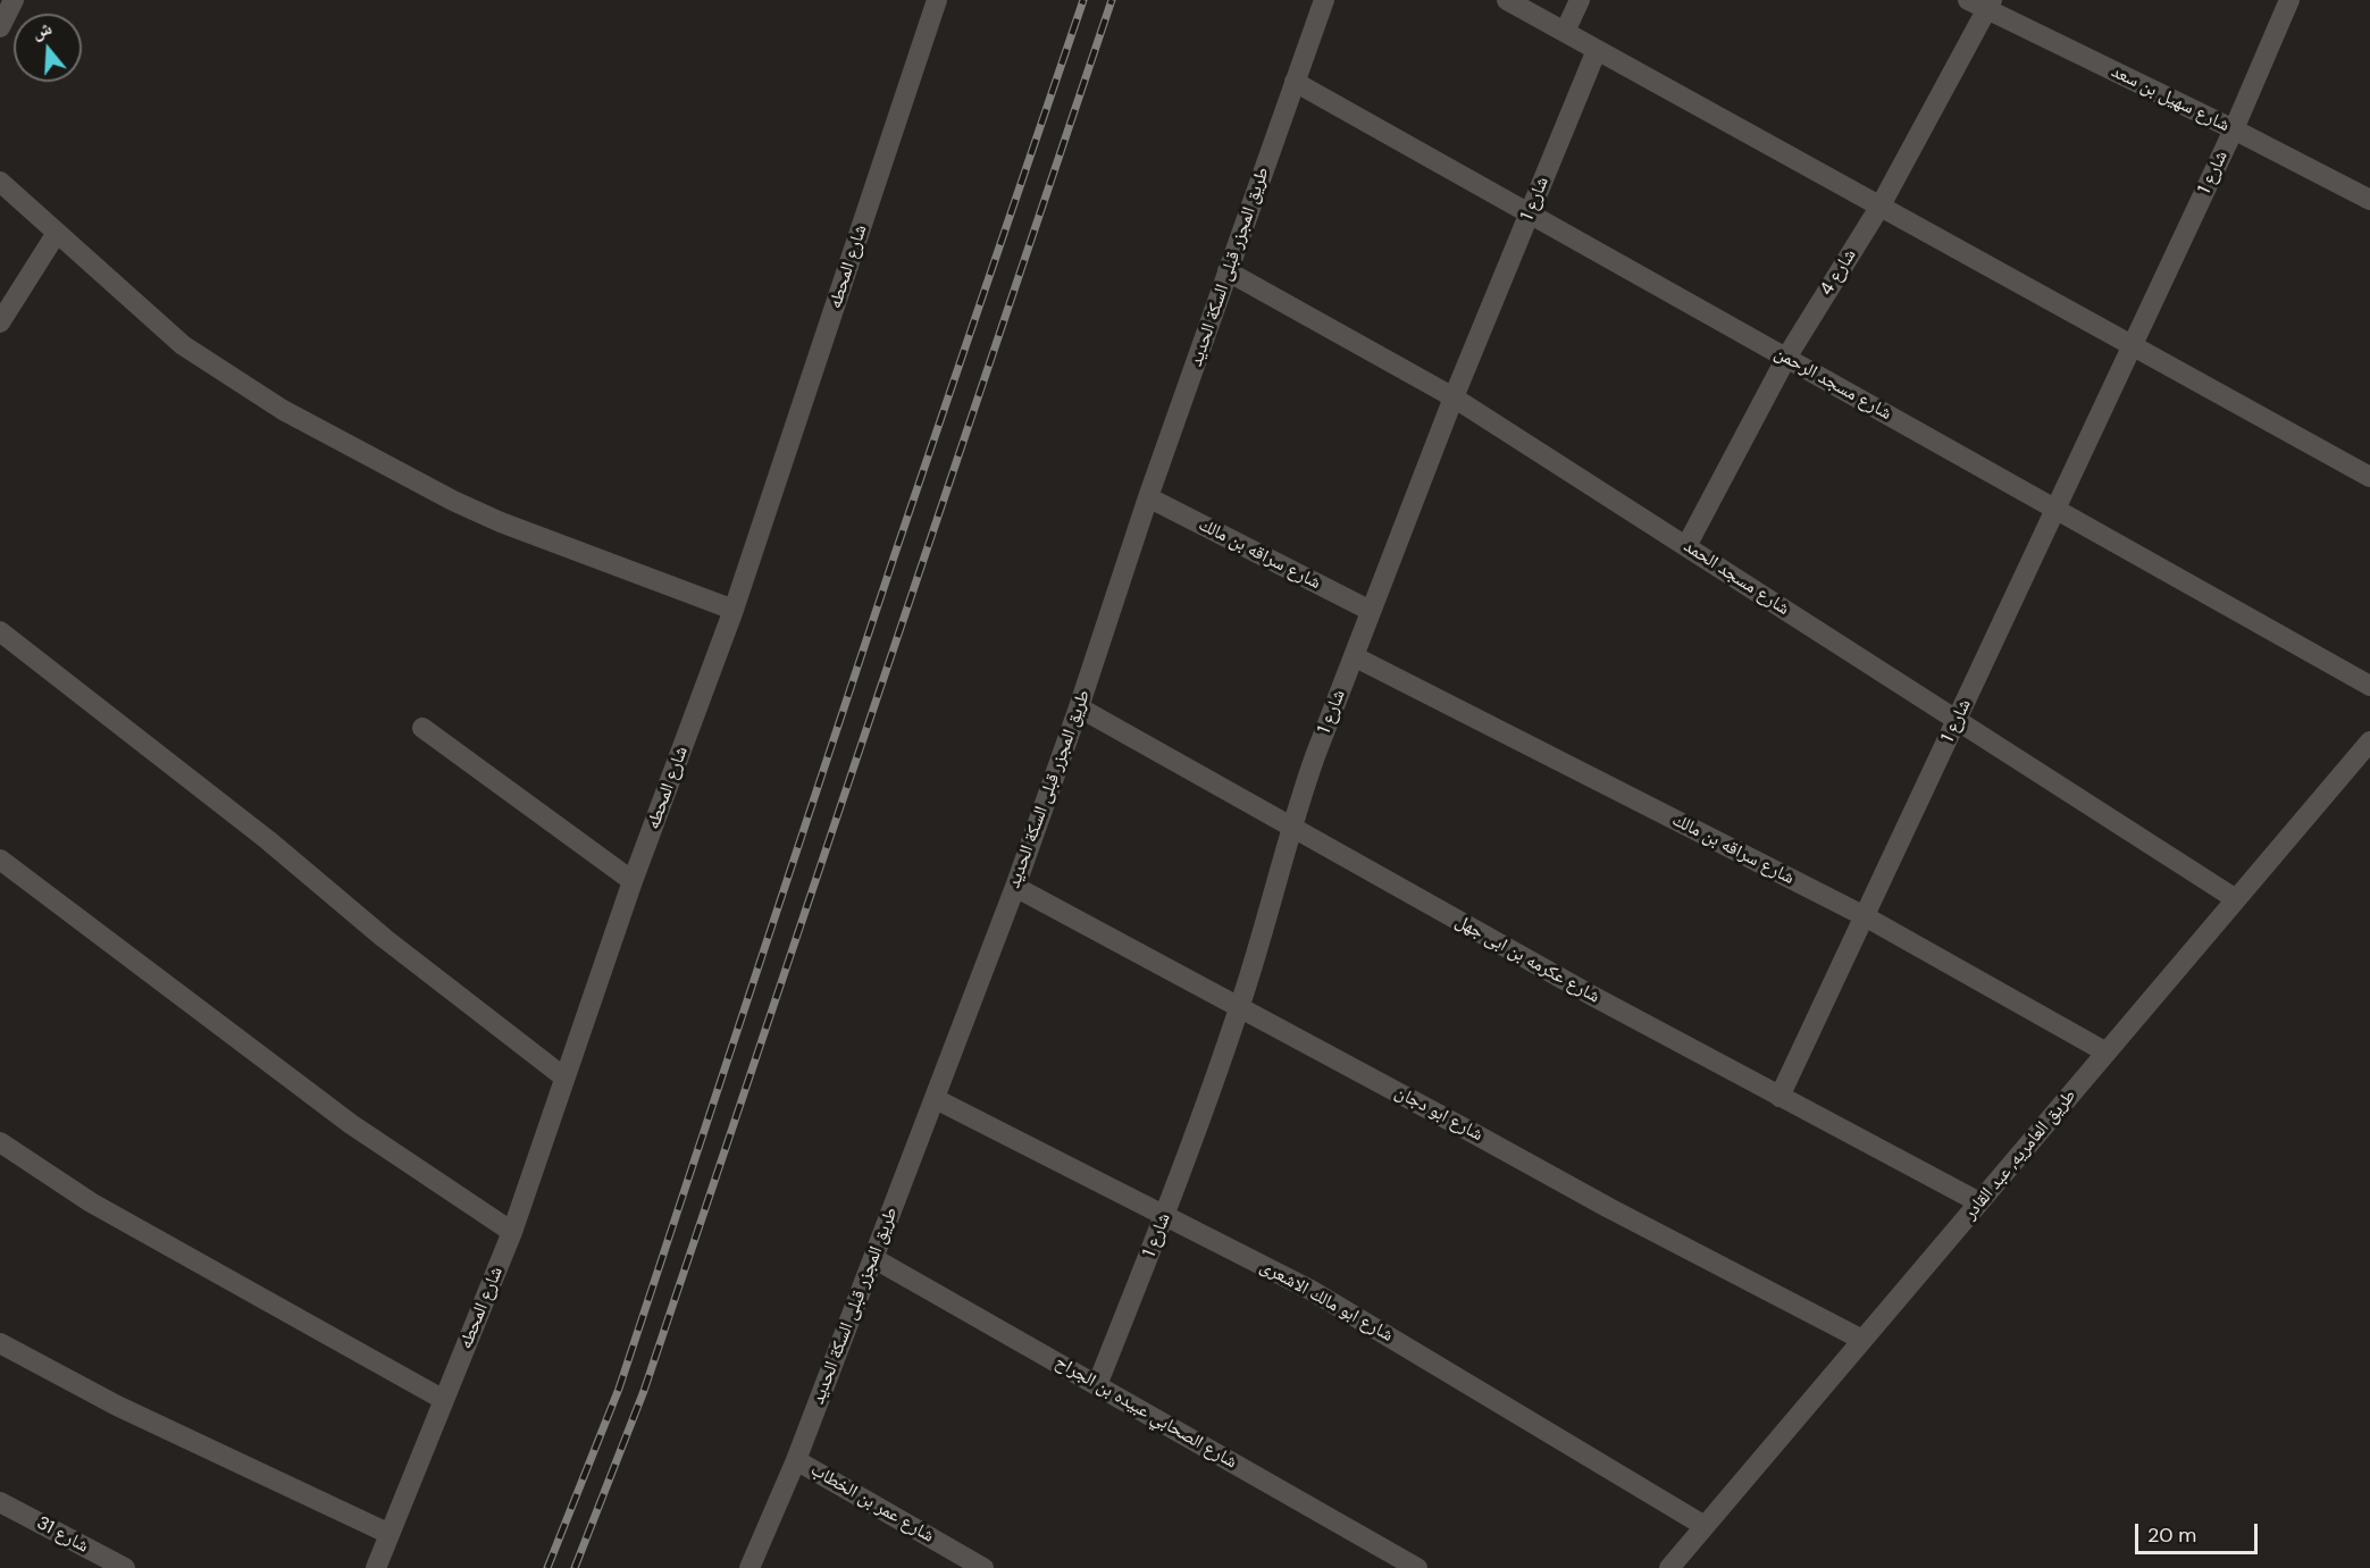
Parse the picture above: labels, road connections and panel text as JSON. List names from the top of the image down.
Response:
{
  "streets": {
    "street": [
      "شارع سهيل بن سعد",
      "شارع 1",
      "شارع المحطه",
      "طريق المجزر قبلى السكة الحديد",
      "شارع 4",
      "شارع مسجد الرحمن",
      "شارع سراقه بن مالك",
      "شارع مسجد الحمد",
      "شارع عكرمه بن ابى جهل",
      "شارع ابو دجان",
      "طريق العامريه, عبد القادر",
      "شارع ابو مالك الاشعرى",
      "شارع الصحابي عبيده بن الجراح",
      "شارع عمر بن الخطاب",
      "شارع 31"
    ]
  },
  "crossings": [
    ["شارع سهيل بن سعد", "شارع 1"],
    ["شارع سهيل بن سعد", "شارع 4"],
    ["شارع 1", "شارع مسجد الرحمن"],
    ["شارع 1", "شارع سراقه بن مالك"],
    ["شارع 1", "شارع مسجد الحمد"],
    ["شارع 1", "شارع عكرمه بن ابى جهل"],
    ["شارع 1", "شارع ابو دجان"],
    ["شارع 1", "شارع ابو مالك الاشعرى"],
    ["شارع 1", "شارع الصحابي عبيده بن الجراح"],
    ["طريق المجزر قبلى السكة الحديد", "شارع مسجد الرحمن"],
    ["طريق المجزر قبلى السكة الحديد", "شارع سراقه بن مالك"],
    ["طريق المجزر قبلى السكة الحديد", "شارع مسجد الحمد"],
    ["طريق المجزر قبلى السكة الحديد", "شارع عكرمه بن ابى جهل"],
    ["طريق المجزر قبلى السكة الحديد", "شارع ابو دجان"],
    ["طريق المجزر قبلى السكة الحديد", "شارع ابو مالك الاشعرى"],
    ["طريق المجزر قبلى السكة الحديد", "شارع الصحابي عبيده بن الجراح"],
    ["طريق المجزر قبلى السكة الحديد", "شارع عمر بن الخطاب"],
    ["شارع 4", "شارع مسجد الرحمن"],
    ["شارع 4", "شارع مسجد الحمد"],
    ["شارع سراقه بن مالك", "طريق العامريه, عبد القادر"],
    ["شارع مسجد الحمد", "طريق العامريه, عبد القادر"],
    ["شارع عكرمه بن ابى جهل", "طريق العامريه, عبد القادر"],
    ["شارع ابو دجان", "طريق العامريه, عبد القادر"],
    ["طريق العامريه, عبد القادر", "شارع ابو مالك الاشعرى"]
  ],
  "scale_bar": "20 m",
  "north": "top"
}
